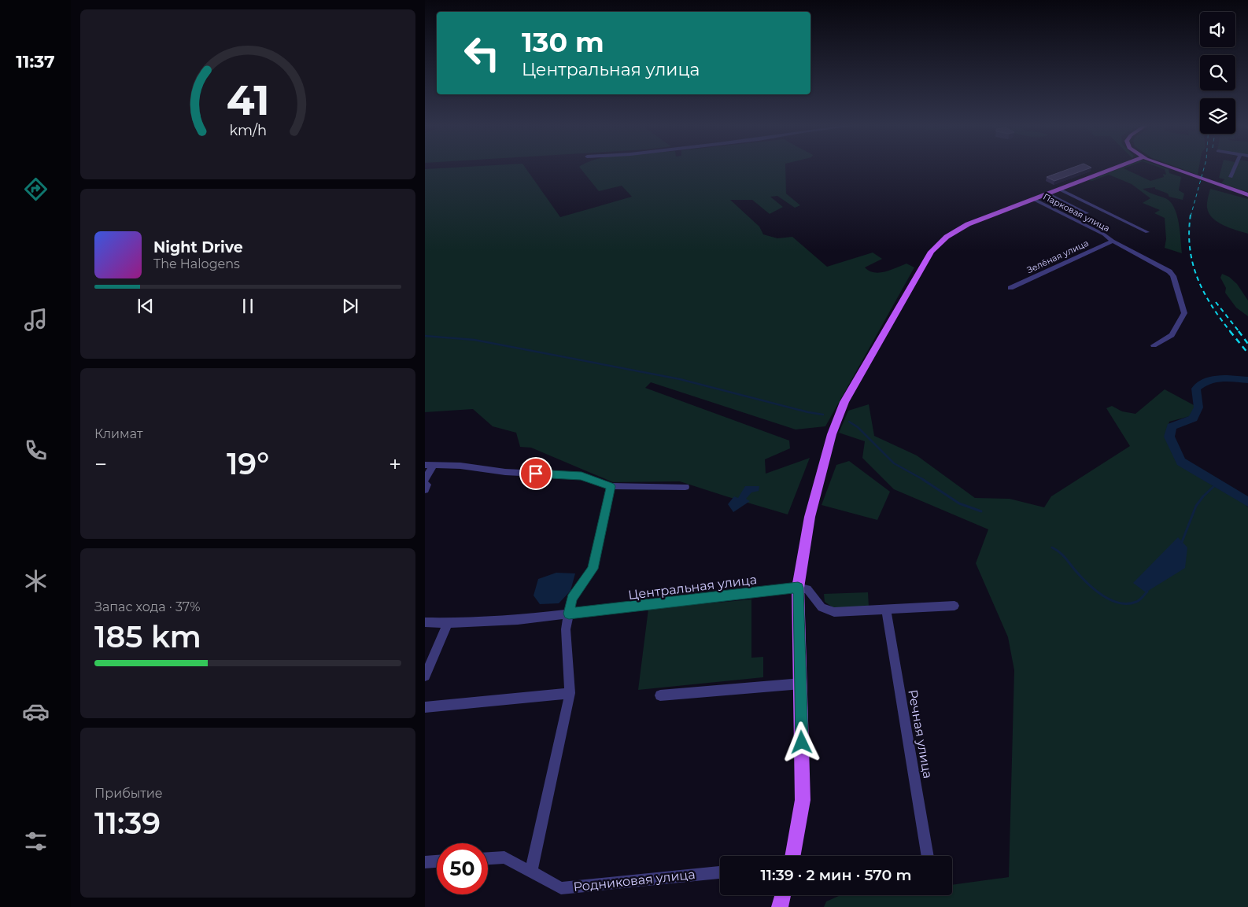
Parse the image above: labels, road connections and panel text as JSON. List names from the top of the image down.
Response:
{
  "streets": {
    "street": [
      "Парковая улица",
      "Зелёная улица",
      "Центральная улица",
      "Речная улица",
      "Родниковая улица"
    ]
  },
  "crossings": [
    ["Парковая улица", "Зелёная улица"]
  ],
  "page": {
    "tabs": "11:37",
    "turn": ["130 m", "Центральная улица"],
    "song": ["Night Drive", "The Halogens"],
    "tile": [
      "Климат",
      ["Запас хода · 37%", "185 km"],
      ["Прибытие", "11:39"]
    ],
    "heat": ["−", "19°", "+"],
    "limit": "50",
    "trip": "11:39 · 2 мин · 570 m",
    "gauge": ["41", "km/h"]
  }
}
